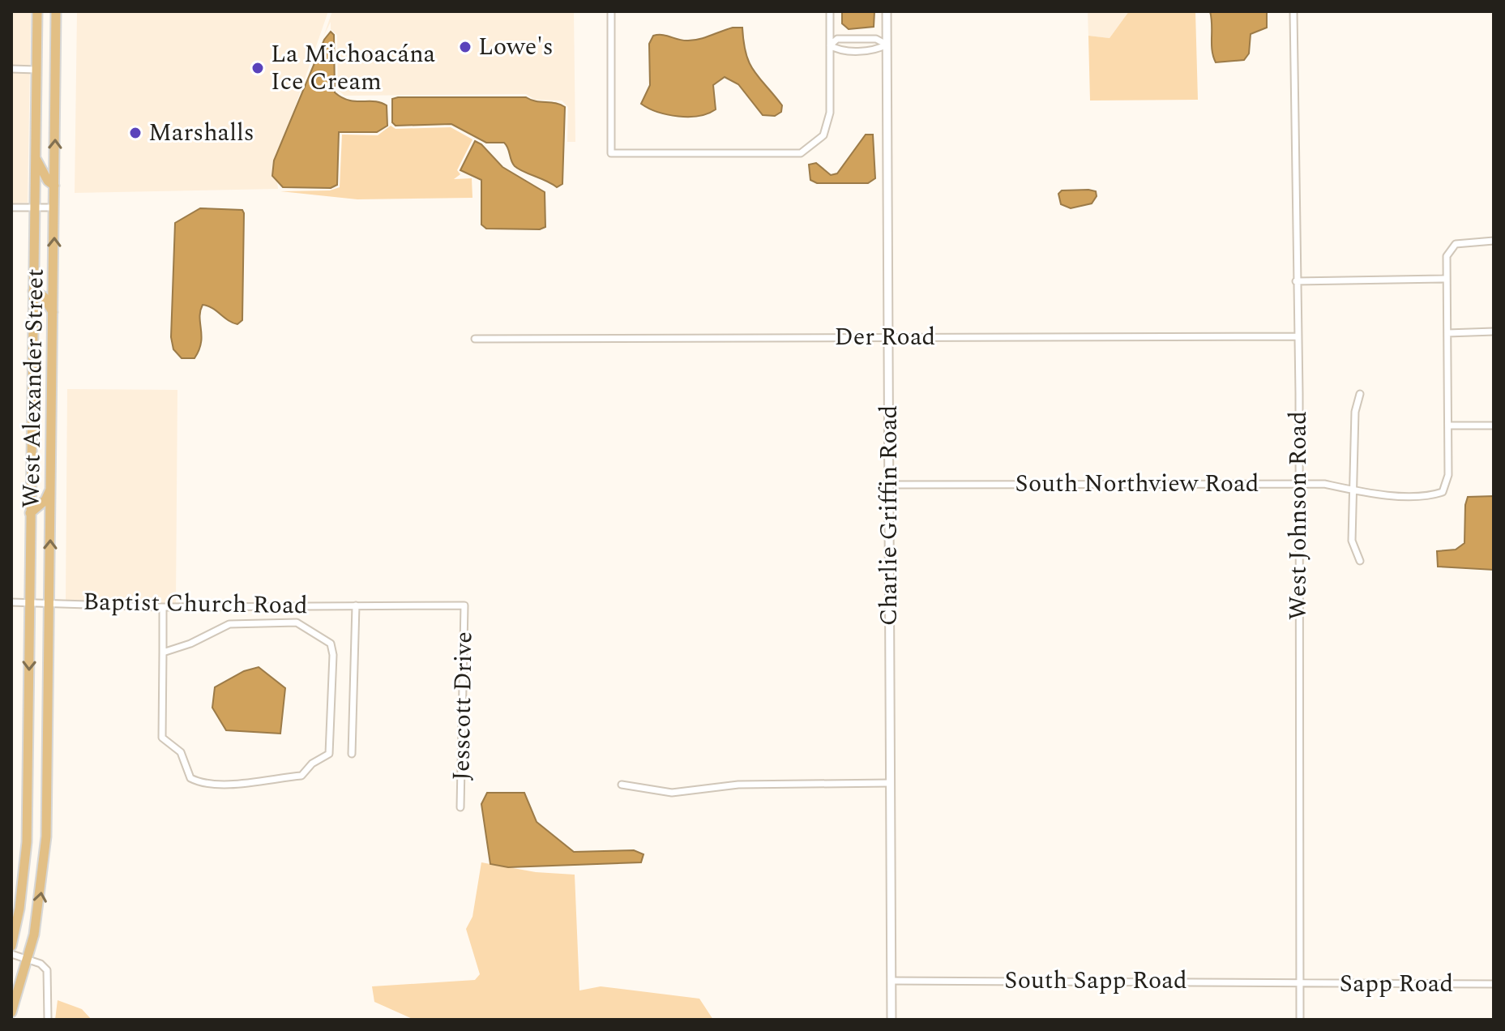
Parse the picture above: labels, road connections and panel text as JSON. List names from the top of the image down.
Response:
{
  "streets": {
    "main road": ["West Alexander Street"],
    "street": [
      "Der Road",
      "South Northview Road",
      "Charlie Griffin Road",
      "West Johnson Road",
      "Baptist Church Road",
      "Jesscott Drive",
      "South Sapp Road",
      "Sapp Road"
    ]
  },
  "crossings": [
    ["Der Road", "Charlie Griffin Road"],
    ["Der Road", "West Johnson Road"],
    ["West Alexander Street", "Baptist Church Road"],
    ["South Northview Road", "Charlie Griffin Road"],
    ["South Northview Road", "West Johnson Road"],
    ["Charlie Griffin Road", "South Sapp Road"],
    ["West Johnson Road", "South Sapp Road"],
    ["West Johnson Road", "Sapp Road"],
    ["Baptist Church Road", "Jesscott Drive"],
    ["South Sapp Road", "Sapp Road"]
  ],
  "places": ["Lowe's", "La Michoacána Ice Cream", "Marshalls"]
}
